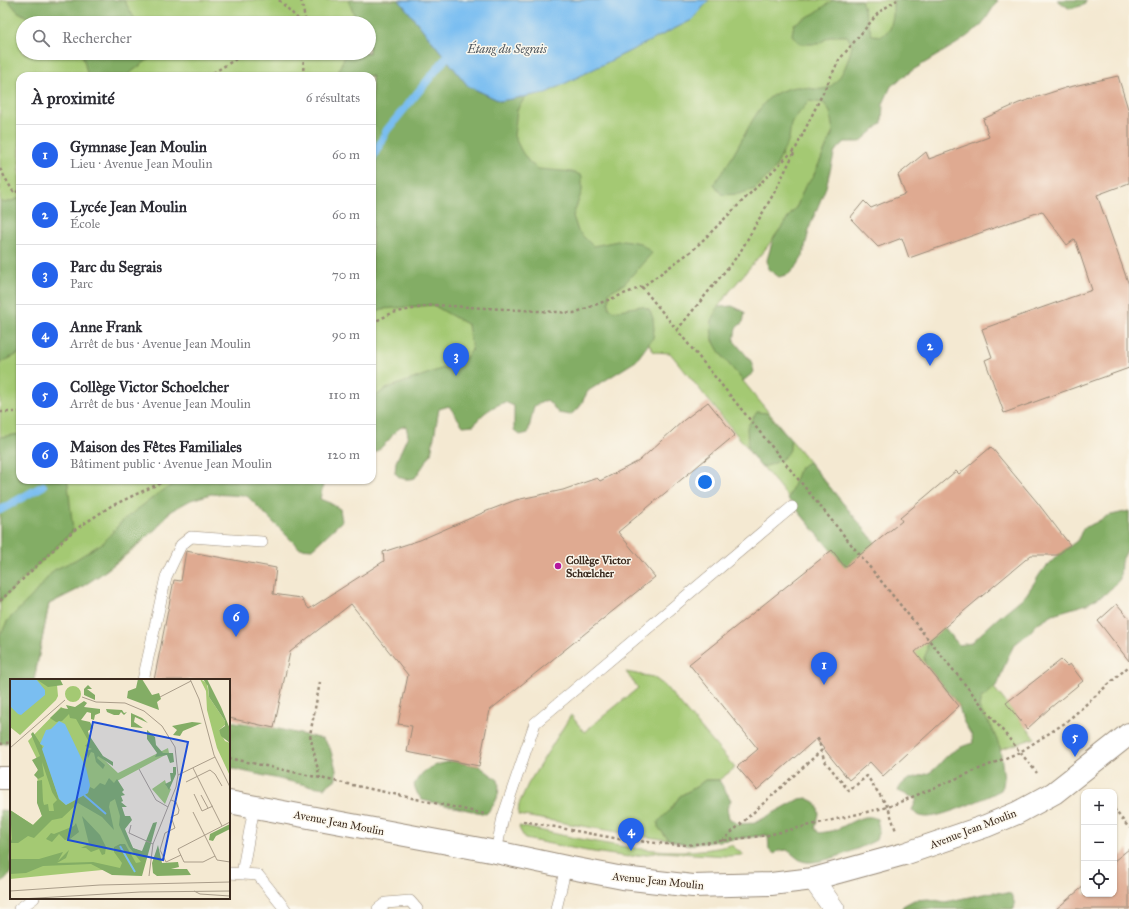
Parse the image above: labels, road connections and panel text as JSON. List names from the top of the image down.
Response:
{
  "streets": {
    "street": ["Avenue Jean Moulin"]
  },
  "water": ["Étang du Segrais"],
  "places": ["Collège Victor Schœlcher"],
  "page": {
    "search": "Rechercher",
    "heading": ["À proximité", "6 résultats"],
    "list": [
      {
        "mark": "1",
        "name": "Gymnase Jean Moulin",
        "note": "Lieu · Avenue Jean Moulin",
        "value": "60 m"
      },
      {
        "mark": "2",
        "name": "Lycée Jean Moulin",
        "note": "École",
        "value": "60 m"
      },
      {
        "mark": "3",
        "name": "Parc du Segrais",
        "note": "Parc",
        "value": "70 m"
      },
      {
        "mark": "4",
        "name": "Anne Frank",
        "note": "Arrêt de bus · Avenue Jean Moulin",
        "value": "90 m"
      },
      {
        "mark": "5",
        "name": "Collège Victor Schoelcher",
        "note": "Arrêt de bus · Avenue Jean Moulin",
        "value": "110 m"
      },
      {
        "mark": "6",
        "name": "Maison des Fêtes Familiales",
        "note": "Bâtiment public · Avenue Jean Moulin",
        "value": "120 m"
      }
    ],
    "pins": [
      "2",
      "3",
      "6",
      "1",
      "5",
      "4"
    ],
    "map_buttons": ["+", "−"]
  }
}
